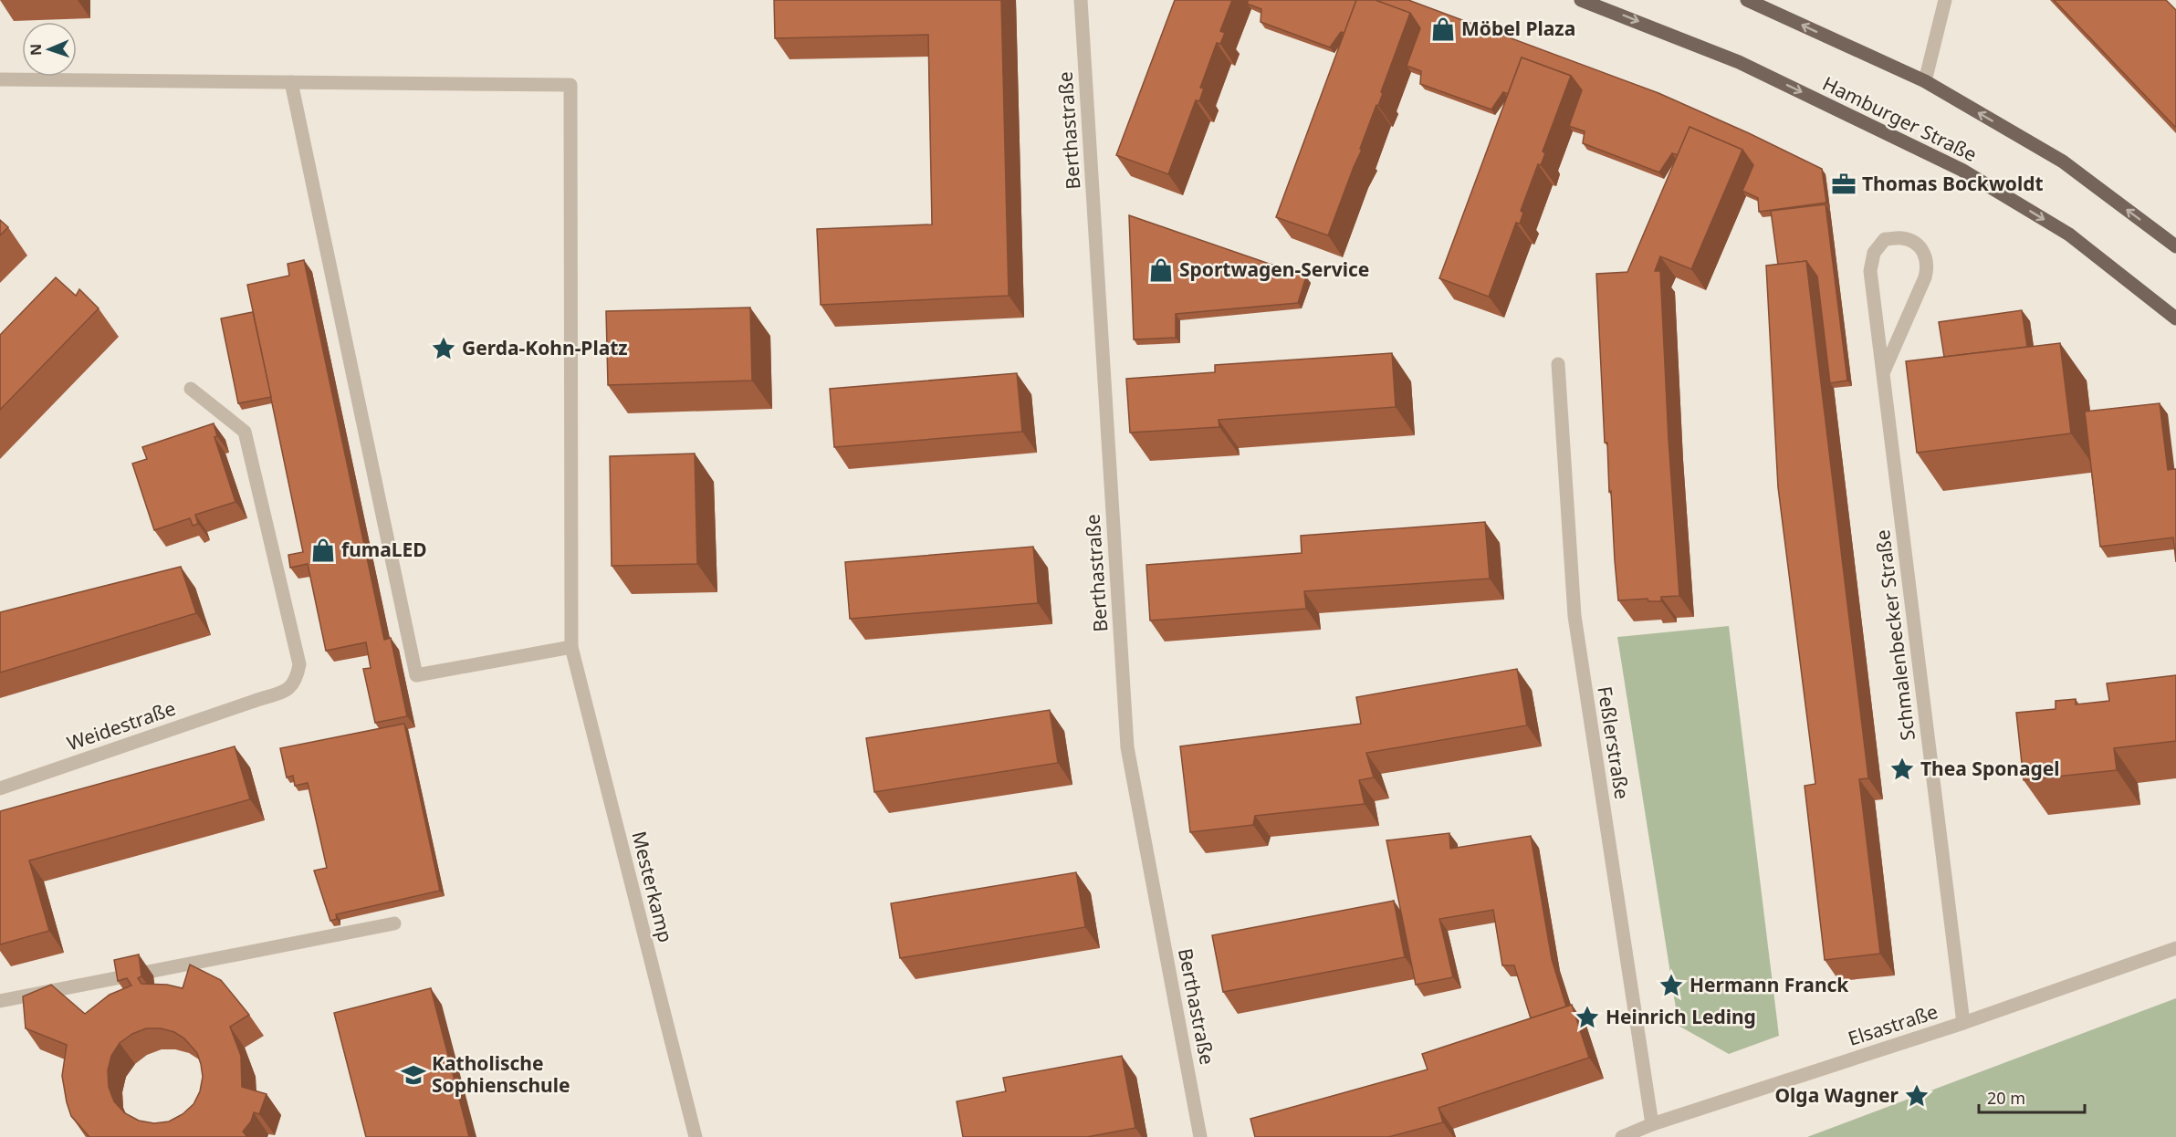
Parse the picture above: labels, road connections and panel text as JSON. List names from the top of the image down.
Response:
{
  "streets": {
    "main road": ["Hamburger Straße"],
    "street": [
      "Berthastraße",
      "Schmalenbecker Straße",
      "Weidestraße",
      "Feßlerstraße",
      "Mesterkamp",
      "Elsastraße"
    ]
  },
  "crossings": [
    ["Schmalenbecker Straße", "Elsastraße"],
    ["Feßlerstraße", "Elsastraße"]
  ],
  "places": {
    "shop": ["Möbel Plaza", "Sportwagen-Service", "fumaLED"],
    "office": ["Thomas Bockwoldt"],
    "place": [
      "Gerda-Kohn-Platz",
      "Thea Sponagel",
      "Hermann Franck",
      "Heinrich Leding",
      "Olga Wagner"
    ],
    "school or university": ["Katholische Sophienschule"]
  },
  "scale_bar": "20 m",
  "north": "left"
}
